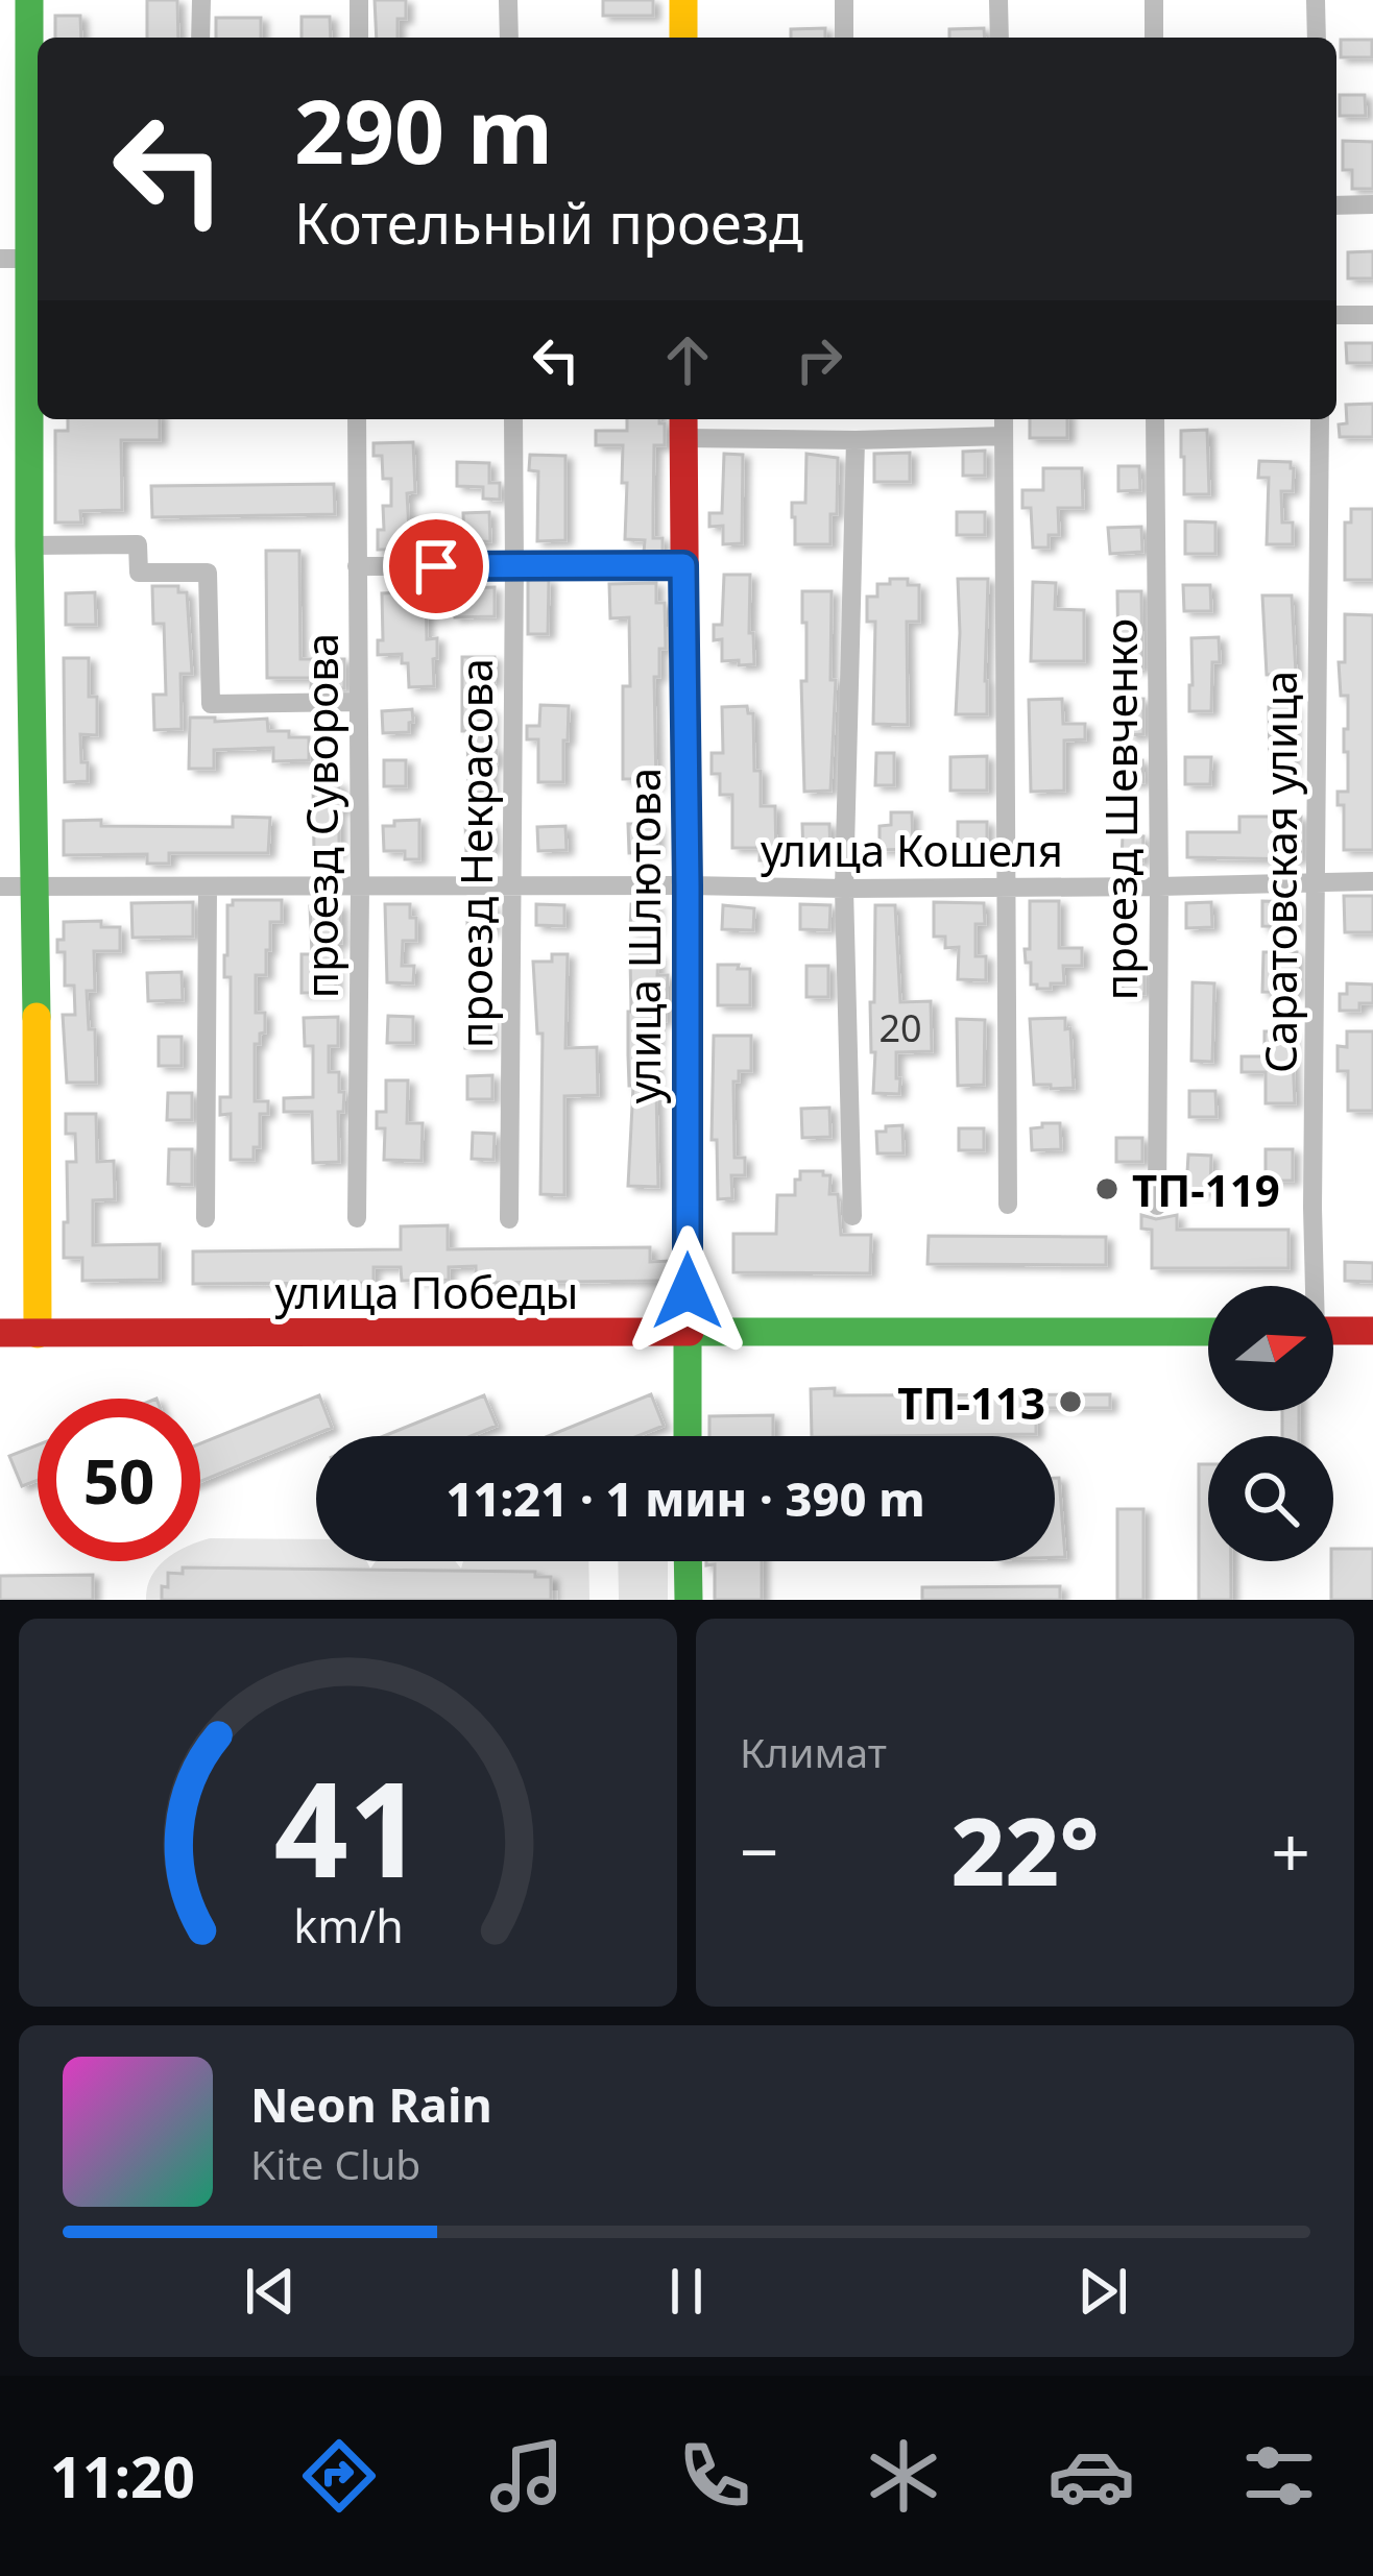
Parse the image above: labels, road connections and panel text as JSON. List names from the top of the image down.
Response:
{
  "streets": {
    "main road": ["улица Шлютова", "улица Победы"],
    "street": [
      "проезд Шевченко",
      "проезд Суворова",
      "улица Кошеля",
      "проезд Некрасова",
      "Саратовская улица"
    ]
  },
  "crossings": [
    ["проезд Шевченко", "улица Кошеля"],
    ["проезд Суворова", "улица Кошеля"],
    ["улица Кошеля", "проезд Некрасова"],
    ["улица Кошеля", "Саратовская улица"],
    ["улица Кошеля", "улица Шлютова"],
    ["улица Шлютова", "улица Победы"]
  ],
  "places": ["ТП-119", "ТП-113"],
  "house_numbers": ["20"],
  "north": "right",
  "page": {
    "turn": ["290 m", "Котельный проезд"],
    "limit": "50",
    "trip": "11:21 · 1 мин · 390 m",
    "tile": "Климат",
    "heat": ["−", "22°", "+"],
    "song": ["Neon Rain", "Kite Club"],
    "tabs": "11:20",
    "gauge": ["41", "km/h"]
  }
}
